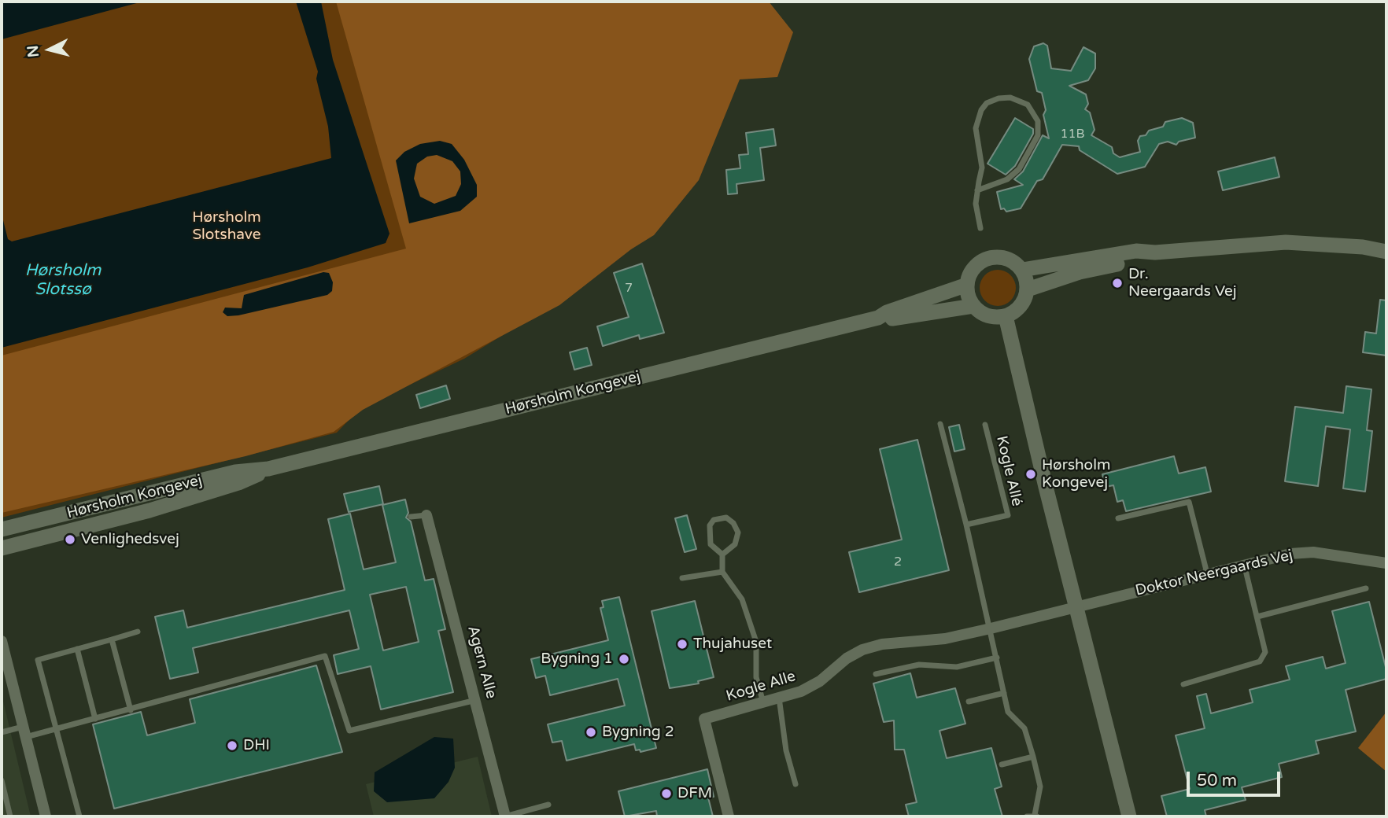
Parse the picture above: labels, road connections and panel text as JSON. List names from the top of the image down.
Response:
{
  "streets": {
    "main road": ["Hørsholm Kongevej"],
    "street": ["Doktor Neergaards Vej", "Agern Alle", "Kogle Alle"],
    "lane": ["Kogle Allé"]
  },
  "crossings": [
    ["Doktor Neergaards Vej", "Kogle Alle"]
  ],
  "water": ["Hørsholm Slotssø"],
  "parks": ["Hørsholm Slotshave"],
  "places": [
    "Dr. Neergaards Vej",
    "Hørsholm Kongevej",
    "Venlighedsvej",
    "Thujahuset",
    "Bygning 1",
    "Bygning 2",
    "DHI",
    "DFM"
  ],
  "house_numbers": ["11B", "7", "2"],
  "scale_bar": "50 m",
  "north": "left"
}
